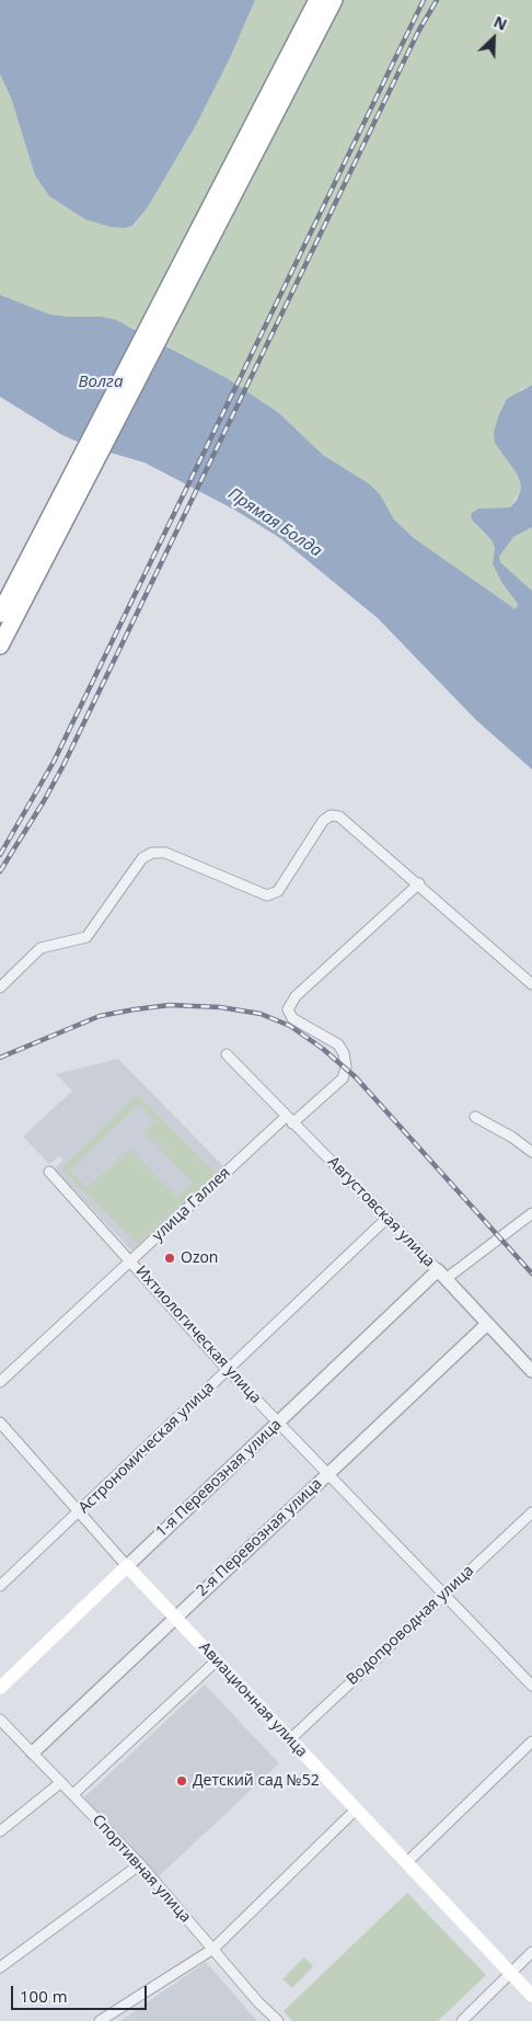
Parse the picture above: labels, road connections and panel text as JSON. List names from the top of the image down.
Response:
{
  "streets": {
    "main road": ["1-я Перевозная улица", "Авиационная улица"],
    "street": [
      "улица Галлея",
      "Августовская улица",
      "Ихтиологическая улица",
      "Астрономическая улица",
      "2-я Перевозная улица",
      "Водопроводная улица",
      "Спортивная улица"
    ]
  },
  "crossings": [
    ["улица Галлея", "Августовская улица"],
    ["улица Галлея", "Ихтиологическая улица"],
    ["Августовская улица", "Астрономическая улица"],
    ["Августовская улица", "1-я Перевозная улица"],
    ["Августовская улица", "2-я Перевозная улица"],
    ["Ихтиологическая улица", "Астрономическая улица"],
    ["Ихтиологическая улица", "1-я Перевозная улица"],
    ["Ихтиологическая улица", "2-я Перевозная улица"],
    ["Ихтиологическая улица", "Водопроводная улица"],
    ["Астрономическая улица", "Авиационная улица"],
    ["1-я Перевозная улица", "Авиационная улица"],
    ["2-я Перевозная улица", "Авиационная улица"],
    ["2-я Перевозная улица", "Спортивная улица"],
    ["Водопроводная улица", "Авиационная улица"]
  ],
  "water": ["Волга", "Прямая Болда"],
  "places": ["Ozon", "Детский сад №52"],
  "scale_bar": "100 m",
  "north": "top right"
}
